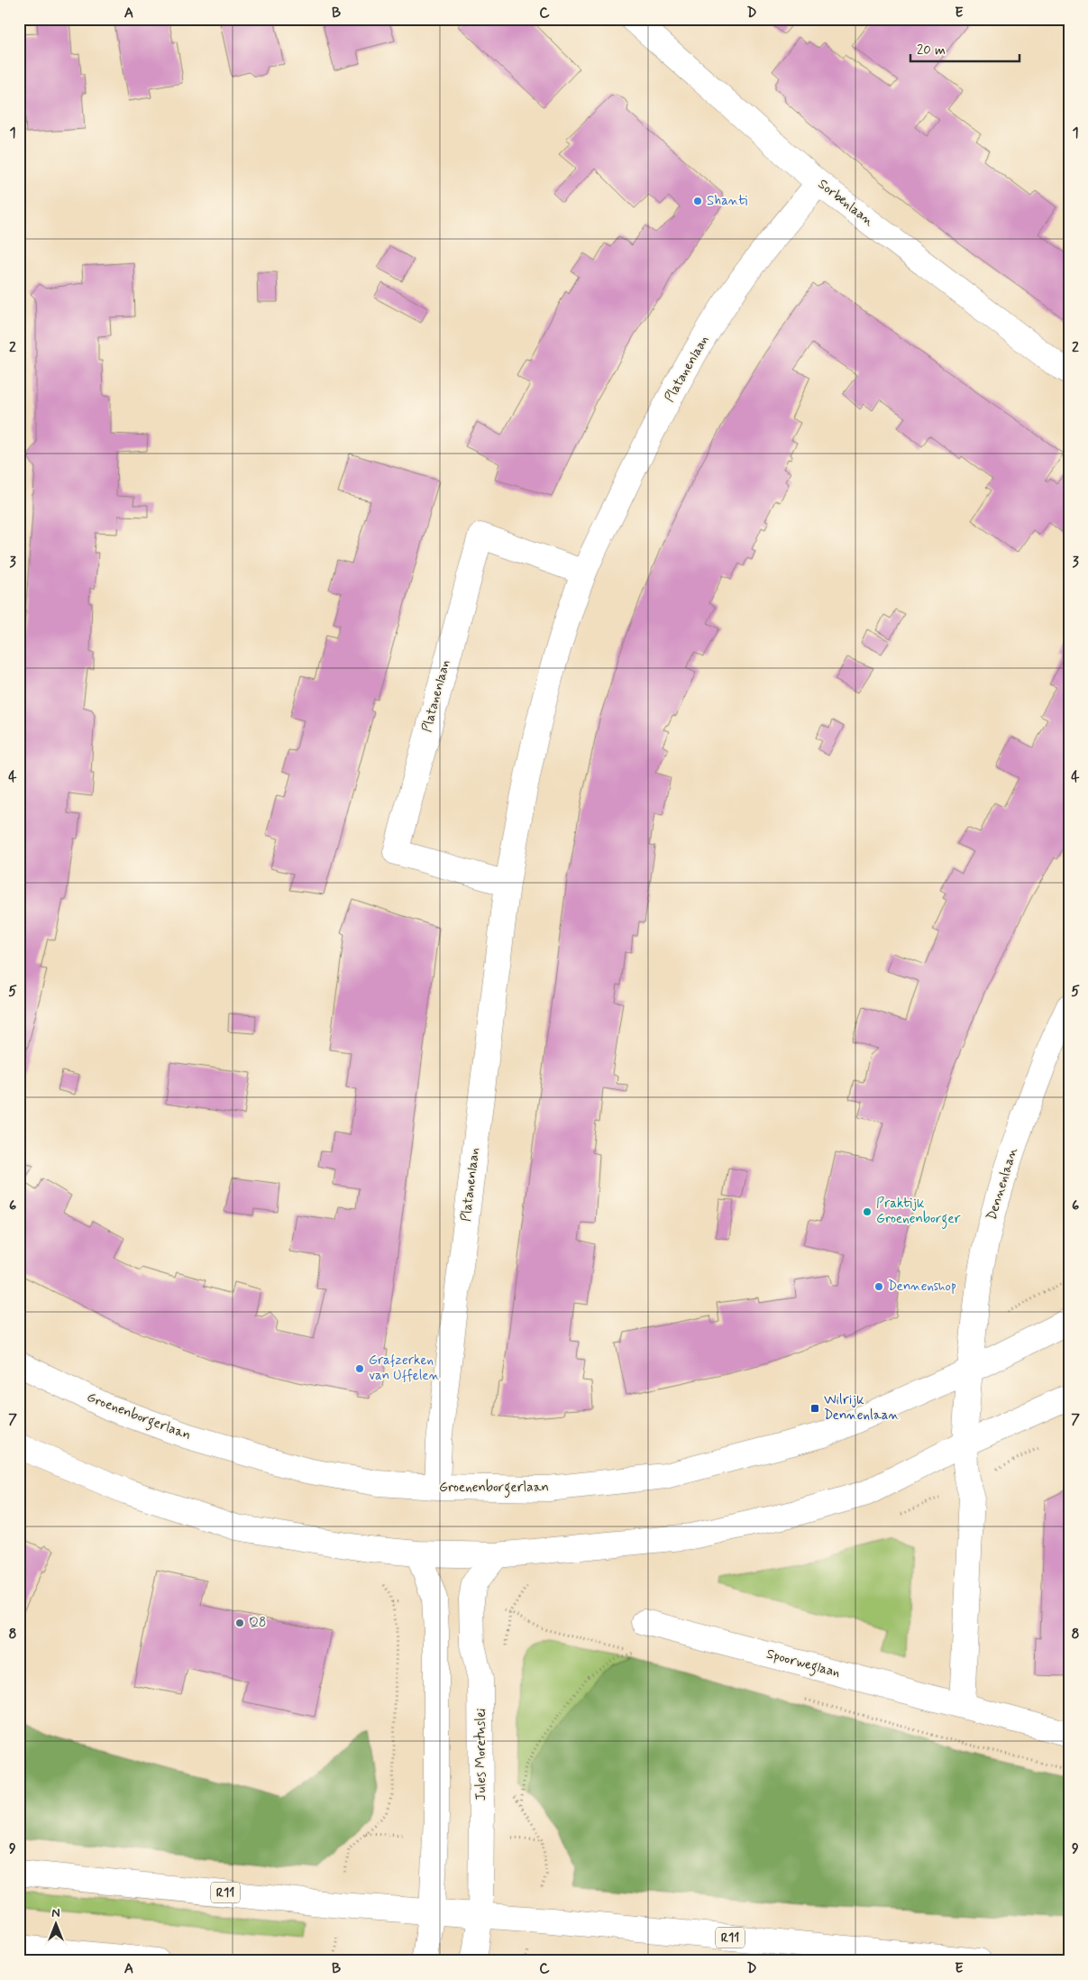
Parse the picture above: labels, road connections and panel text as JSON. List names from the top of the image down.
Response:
{
  "streets": {
    "main road": [
      "Sorbenlaan",
      "Platanenlaan",
      "Dennenlaan",
      "Groenenborgerlaan",
      "Spoorweglaan",
      "Jules Moretuslei",
      "R11"
    ]
  },
  "crossings": [
    ["Sorbenlaan", "Platanenlaan"],
    ["Platanenlaan", "Groenenborgerlaan"],
    ["Dennenlaan", "Groenenborgerlaan"],
    ["Jules Moretuslei", "R11"]
  ],
  "places": {
    "other": [
      "Shanti",
      "Praktijk Groenenborger",
      "Dennenshop",
      "Grafzerken van Uffelen",
      "Q8"
    ],
    "transit": ["Wilrijk Dennenlaan"]
  },
  "scale_bar": "20 m",
  "north": "top",
  "grid": {
    "columns": [
      "A",
      "B",
      "C",
      "D",
      "E"
    ],
    "rows": [
      "1",
      "2",
      "3",
      "4",
      "5",
      "6",
      "7",
      "8",
      "9"
    ]
  }
}
